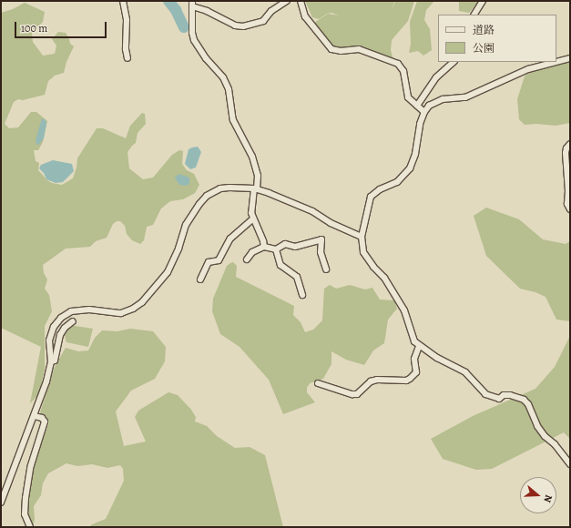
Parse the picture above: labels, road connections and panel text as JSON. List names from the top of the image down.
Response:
{
  "legend": ["道路", "公園"],
  "scale_bar": "100 m",
  "north": "right"
}
